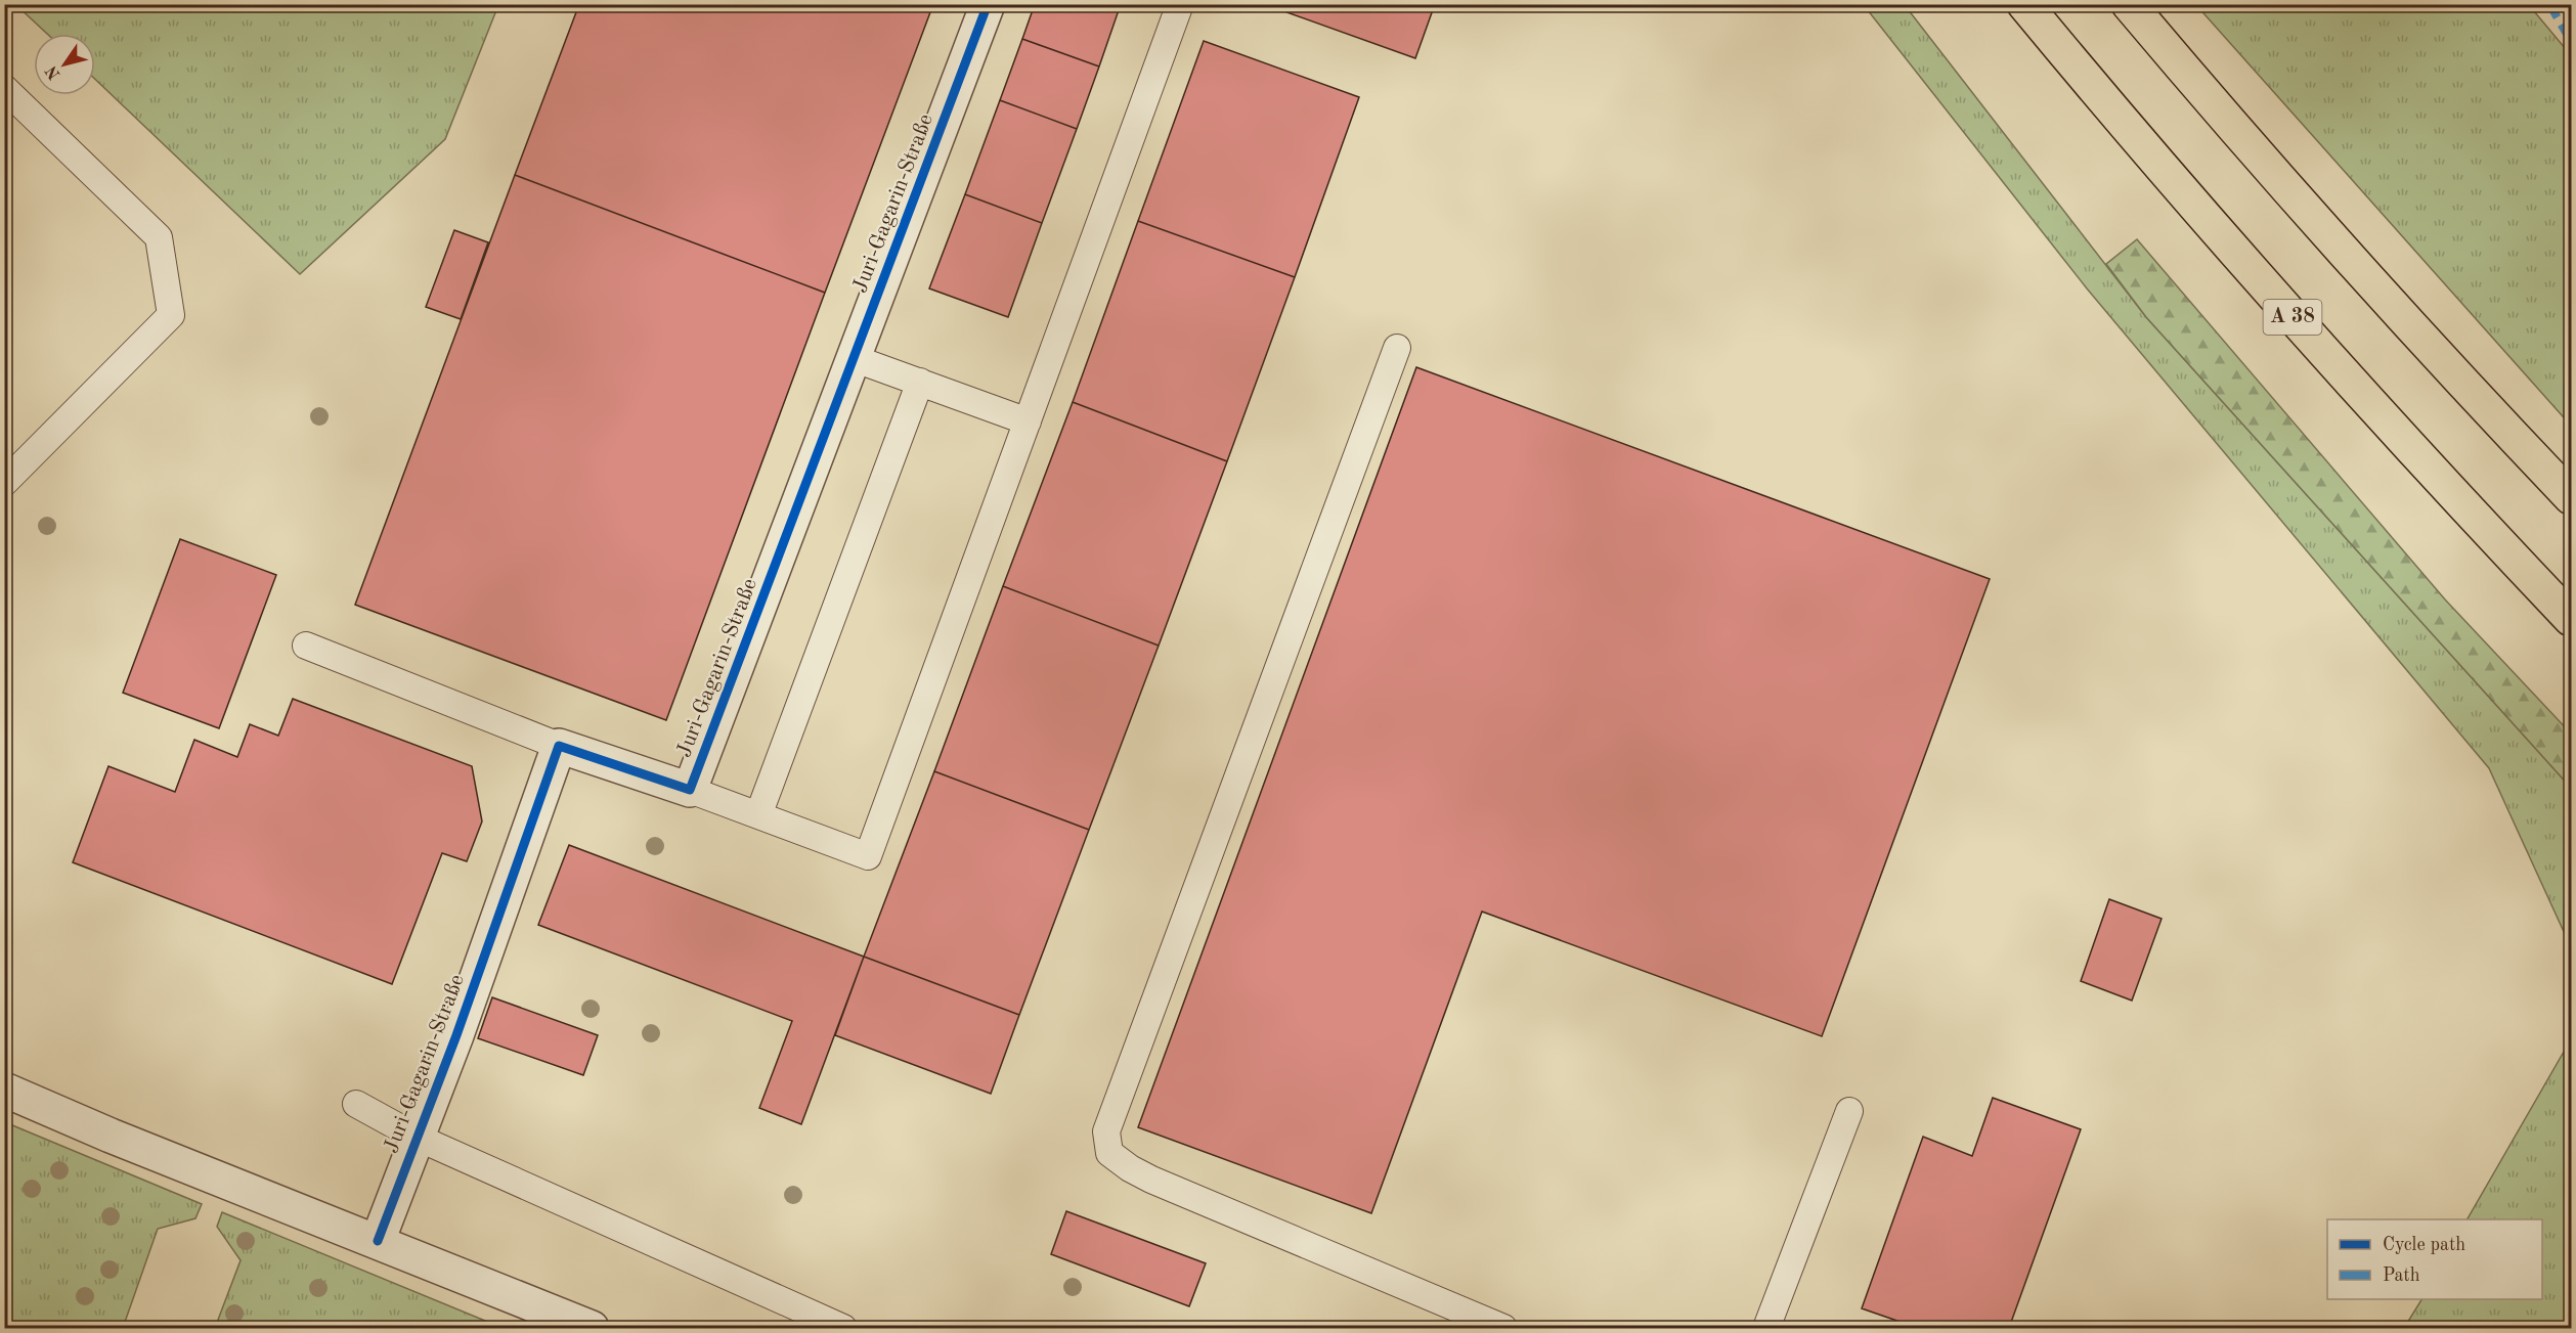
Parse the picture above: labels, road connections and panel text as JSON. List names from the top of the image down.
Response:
{
  "streets": {
    "highway": ["A 38"],
    "street": ["Juri-Gagarin-Straße"]
  },
  "legend": ["Cycle path", "Path"],
  "north": "bottom left"
}
